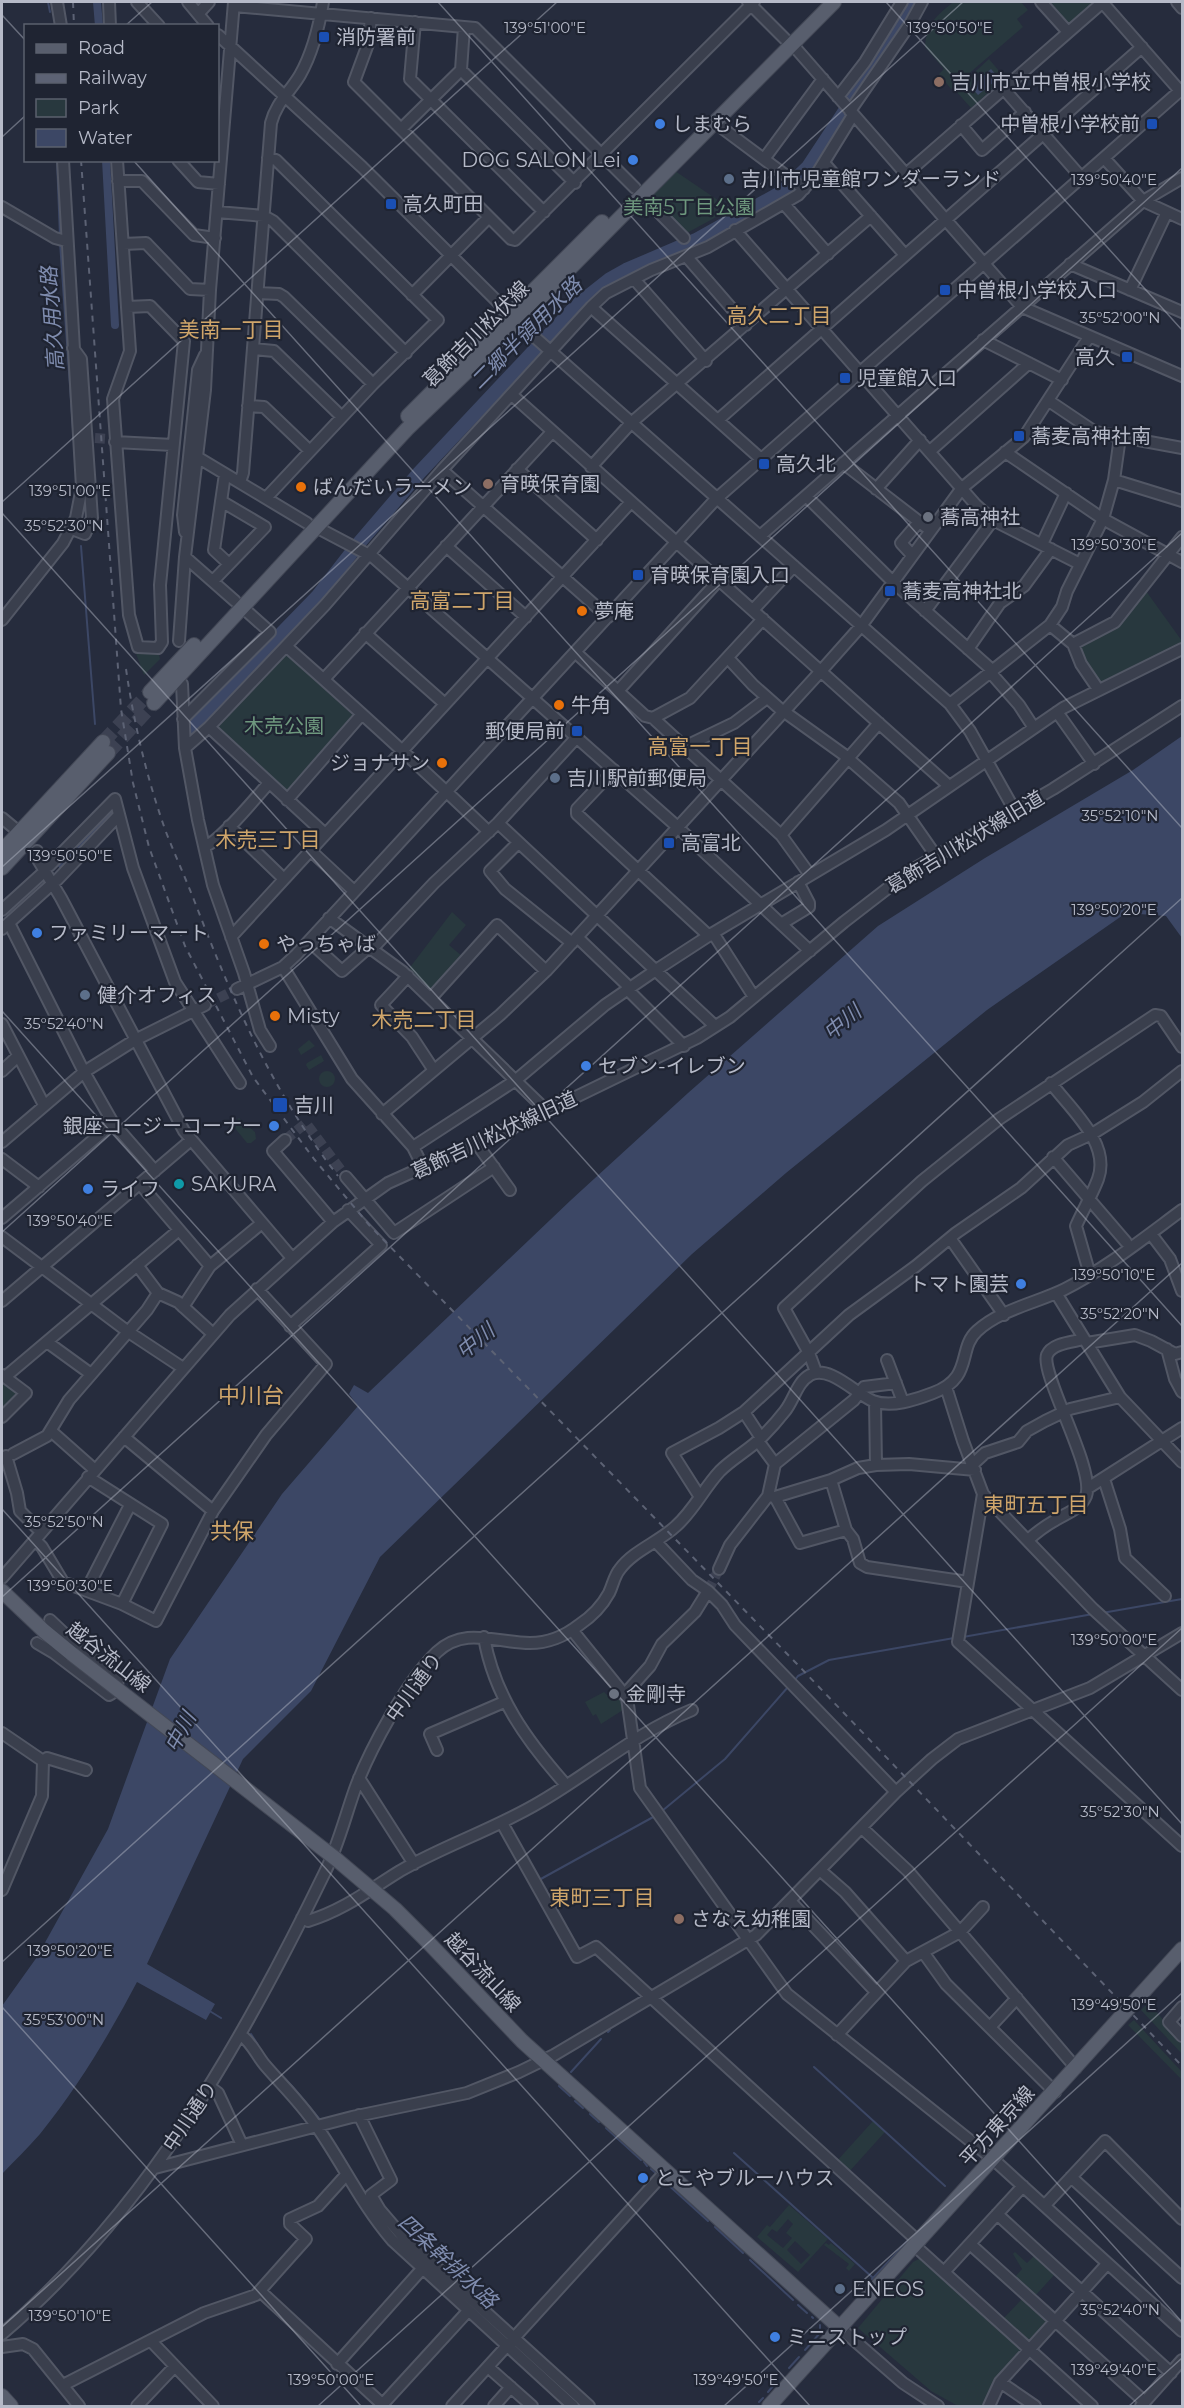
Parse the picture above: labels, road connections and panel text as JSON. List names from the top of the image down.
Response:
{
  "streets": {
    "main road": ["葛飾吉川松伏線", "越谷流山線", "平方東京線"],
    "street": ["葛飾吉川松伏線旧道", "中川通り"]
  },
  "crossings": [
    ["越谷流山線", "平方東京線"]
  ],
  "districts": [
    "高久二丁目",
    "美南一丁目",
    "高富二丁目",
    "高富一丁目",
    "木売三丁目",
    "木売二丁目",
    "中川台",
    "東町五丁目",
    "共保",
    "東町三丁目"
  ],
  "water": [
    "高久用水路",
    "二郷半領用水路",
    "中川",
    "四条幹排水路"
  ],
  "parks": ["美南5丁目公園", "木売公園"],
  "places": {
    "transit": [
      "消防署前",
      "中曽根小学校前",
      "高久町田",
      "中曽根小学校入口",
      "高久",
      "児童館入口",
      "蕎麦高神社南",
      "高久北",
      "育暎保育園入口",
      "蕎麦高神社北",
      "郵便局前",
      "高富北",
      "吉川"
    ],
    "other": [
      "吉川市立中曽根小学校",
      "しまむら",
      "DOG SALON Lei",
      "吉川市児童館ワンダーランド",
      "育暎保育園",
      "ばんだいラーメン",
      "蕎高神社",
      "夢庵",
      "牛角",
      "ジョナサン",
      "吉川駅前郵便局",
      "ファミリーマート",
      "やっちゃば",
      "健介オフィス",
      "Misty",
      "セブン-イレブン",
      "銀座コージーコーナー",
      "SAKURA",
      "ライフ",
      "トマト園芸",
      "金剛寺",
      "さなえ幼稚園",
      "とこやブルーハウス",
      "ENEOS",
      "ミニストップ"
    ]
  },
  "legend": [
    "Road",
    "Railway",
    "Park",
    "Water"
  ],
  "coordinates": [
    "139°51'00\"E",
    "139°50'50\"E",
    "139°50'40\"E",
    "35°52'00\"N",
    "35°52'30\"N",
    "139°50'30\"E",
    "35°52'10\"N",
    "139°50'20\"E",
    "35°52'40\"N",
    "139°50'10\"E",
    "35°52'20\"N",
    "35°52'50\"N",
    "139°50'00\"E",
    "139°49'50\"E",
    "35°53'00\"N",
    "139°49'40\"E"
  ]
}
